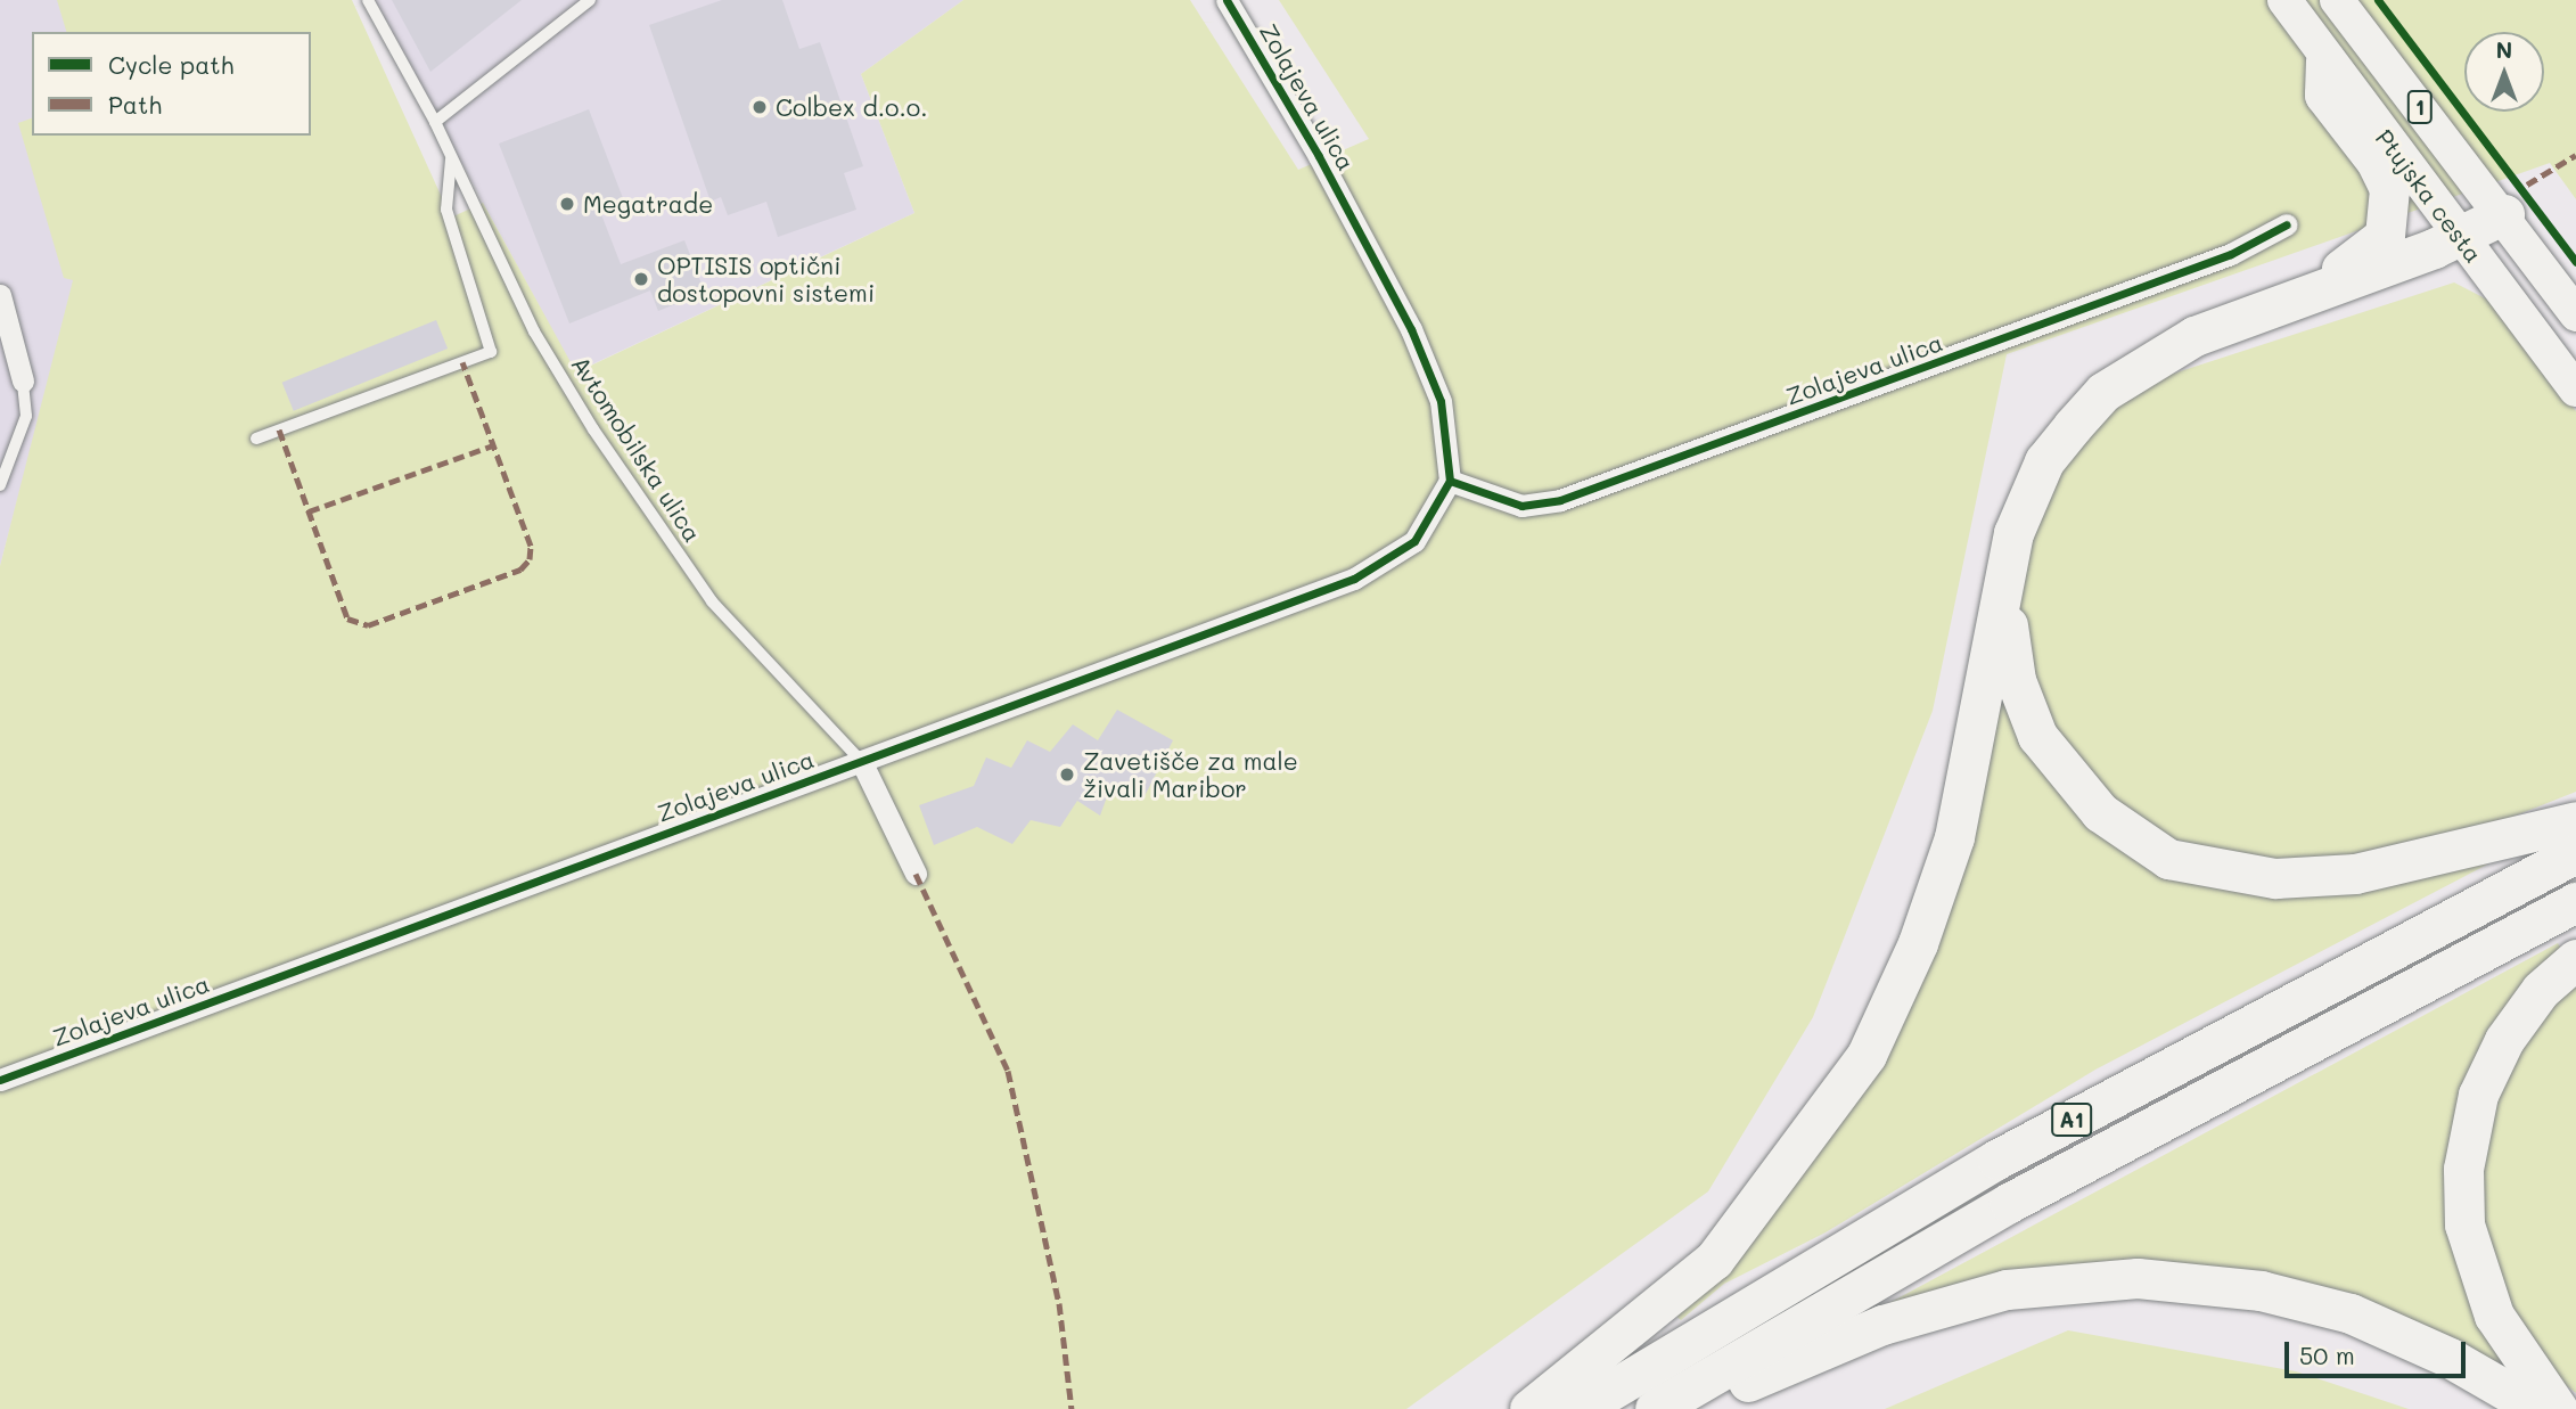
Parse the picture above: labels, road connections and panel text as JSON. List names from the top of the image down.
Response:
{
  "streets": {
    "highway": ["A1"],
    "main road": ["1", "Ptujska cesta"],
    "street": ["Zolajeva ulica"],
    "lane": ["Avtomobilska ulica"]
  },
  "crossings": [
    ["Zolajeva ulica", "Avtomobilska ulica"]
  ],
  "places": [
    "Colbex d.o.o.",
    "Megatrade",
    "OPTISIS optični dostopovni sistemi",
    "Zavetišče za male živali Maribor"
  ],
  "legend": ["Cycle path", "Path"],
  "scale_bar": "50 m",
  "north": "top"
}
